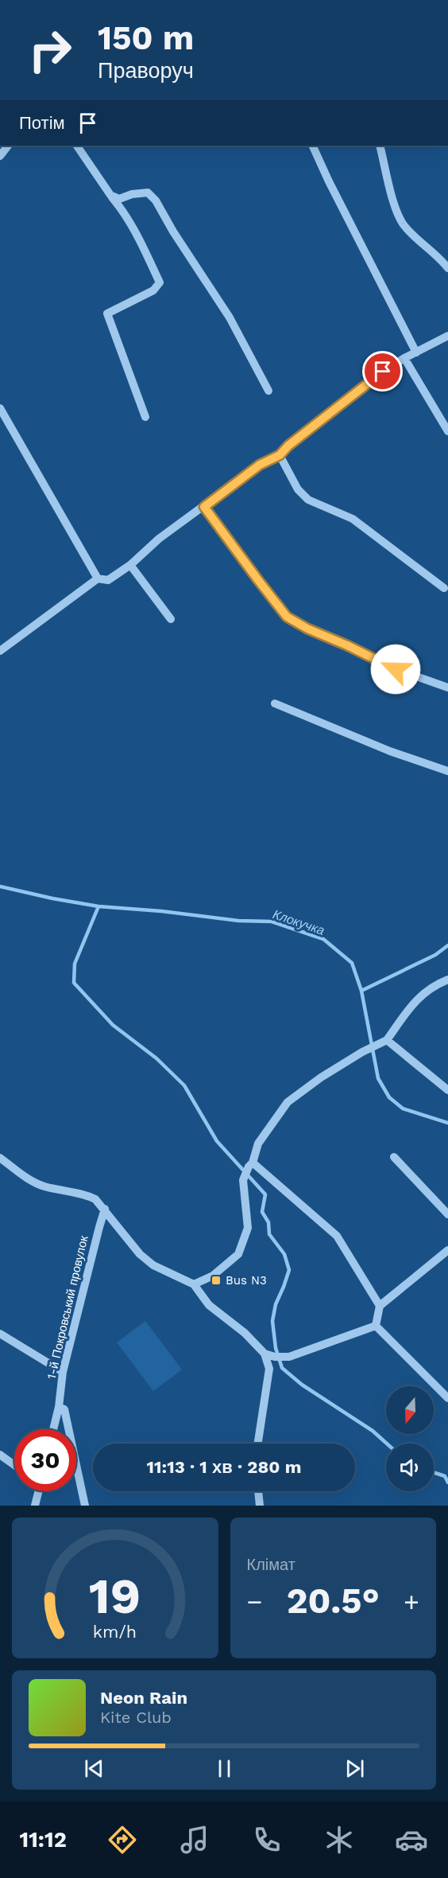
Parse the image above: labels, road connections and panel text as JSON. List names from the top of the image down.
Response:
{
  "streets": {
    "street": ["1-й Покровський провулок"]
  },
  "water": ["Клокучка"],
  "places": {
    "transit": ["Bus N3"]
  },
  "north": "bottom",
  "page": {
    "turn": ["150 m", "Праворуч"],
    "then": "Потім",
    "limit": "30",
    "trip": "11:13 · 1 хв · 280 m",
    "tile": "Клімат",
    "heat": ["−", "20.5°", "+"],
    "song": ["Neon Rain", "Kite Club"],
    "tabs": "11:12",
    "gauge": ["19", "km/h"]
  }
}
